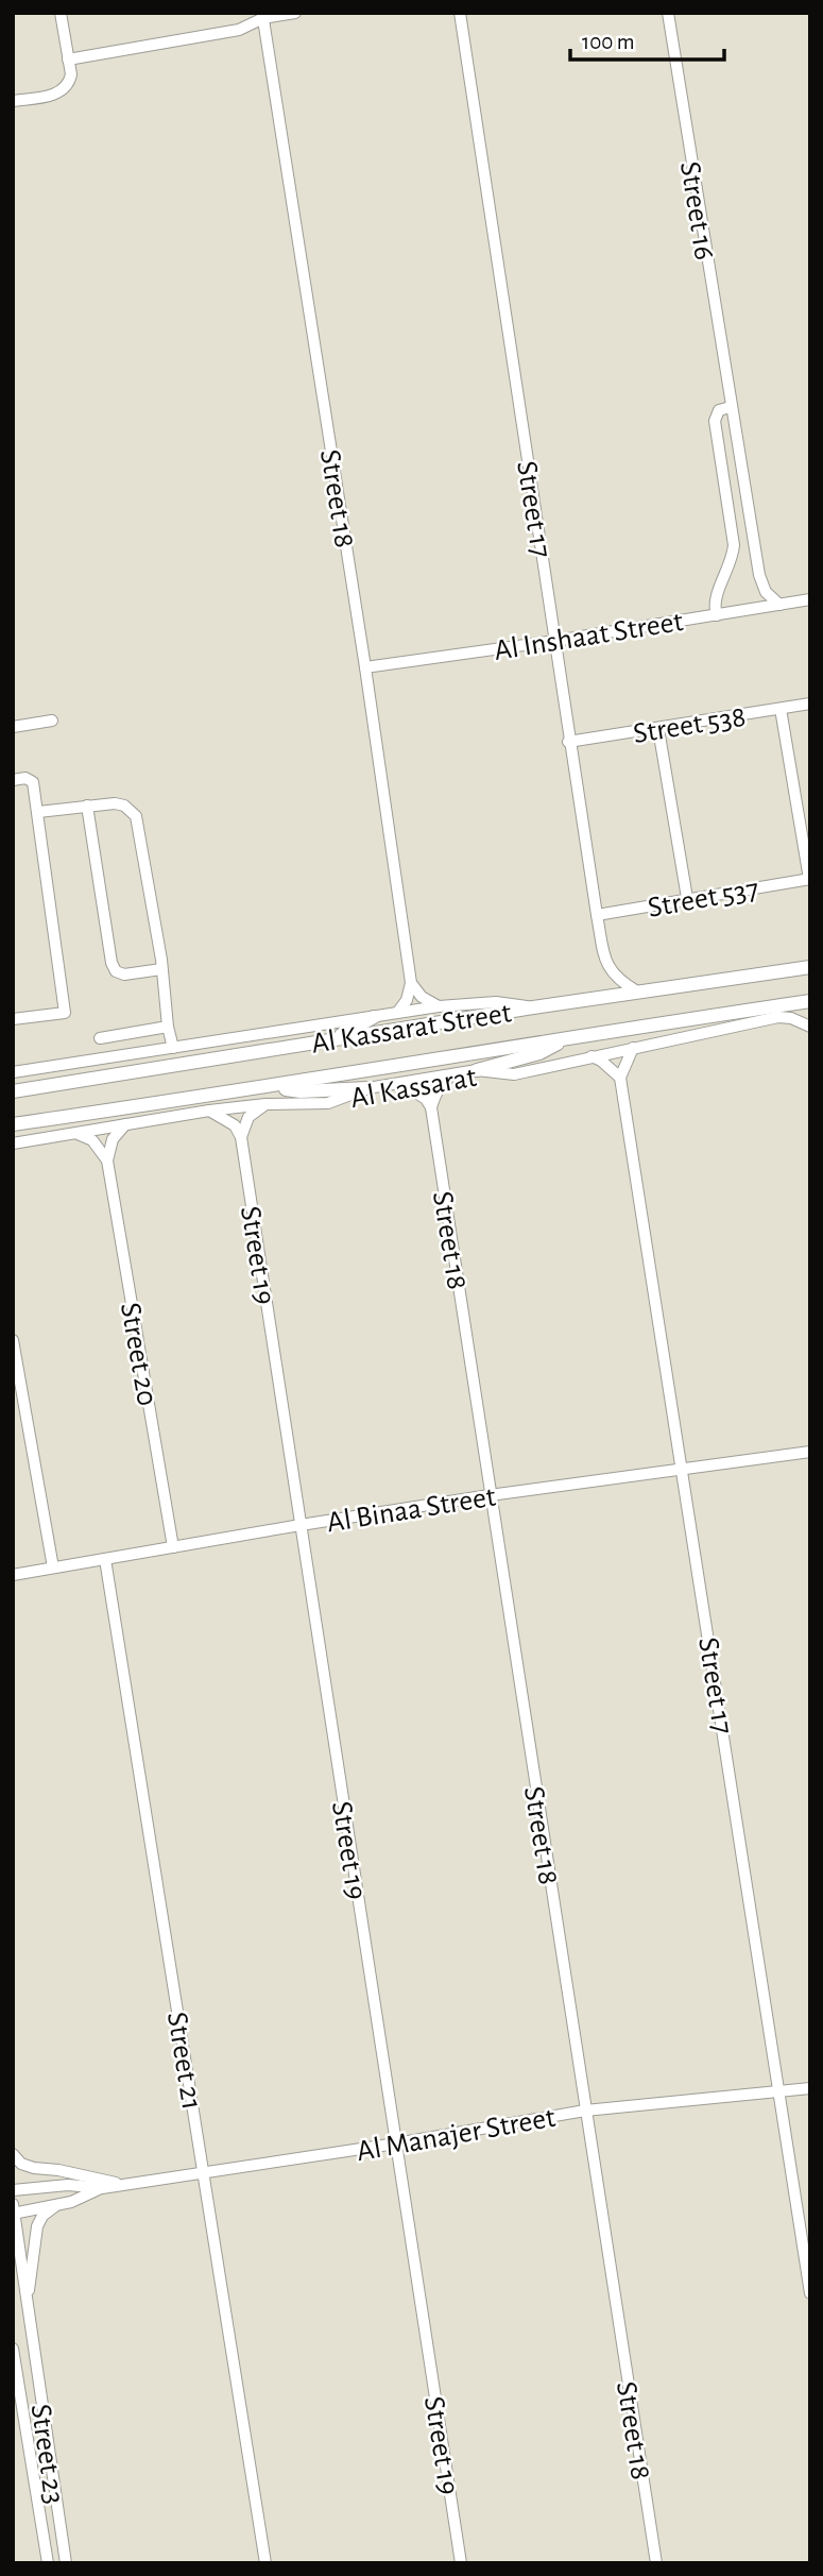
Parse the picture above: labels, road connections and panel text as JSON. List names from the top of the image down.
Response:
{
  "streets": {
    "street": [
      "Street 16",
      "Street 18",
      "Street 17",
      "Al Inshaat Street",
      "Street 538",
      "Street 537",
      "Al Kassarat Street",
      "Al Kassarat",
      "Street 19",
      "Street 20",
      "Al Binaa Street",
      "Street 21",
      "Al Manajer Street",
      "Street 23"
    ]
  },
  "crossings": [
    ["Street 16", "Al Inshaat Street"],
    ["Street 18", "Al Inshaat Street"],
    ["Street 18", "Al Binaa Street"],
    ["Street 18", "Al Manajer Street"],
    ["Street 17", "Al Inshaat Street"],
    ["Street 17", "Street 538"],
    ["Street 17", "Street 537"],
    ["Street 17", "Al Kassarat Street"],
    ["Street 17", "Al Binaa Street"],
    ["Street 17", "Al Manajer Street"],
    ["Street 19", "Al Binaa Street"],
    ["Street 19", "Al Manajer Street"],
    ["Street 20", "Al Binaa Street"],
    ["Al Binaa Street", "Street 21"],
    ["Street 21", "Al Manajer Street"],
    ["Al Manajer Street", "Street 23"]
  ],
  "scale_bar": "100 m"
}
